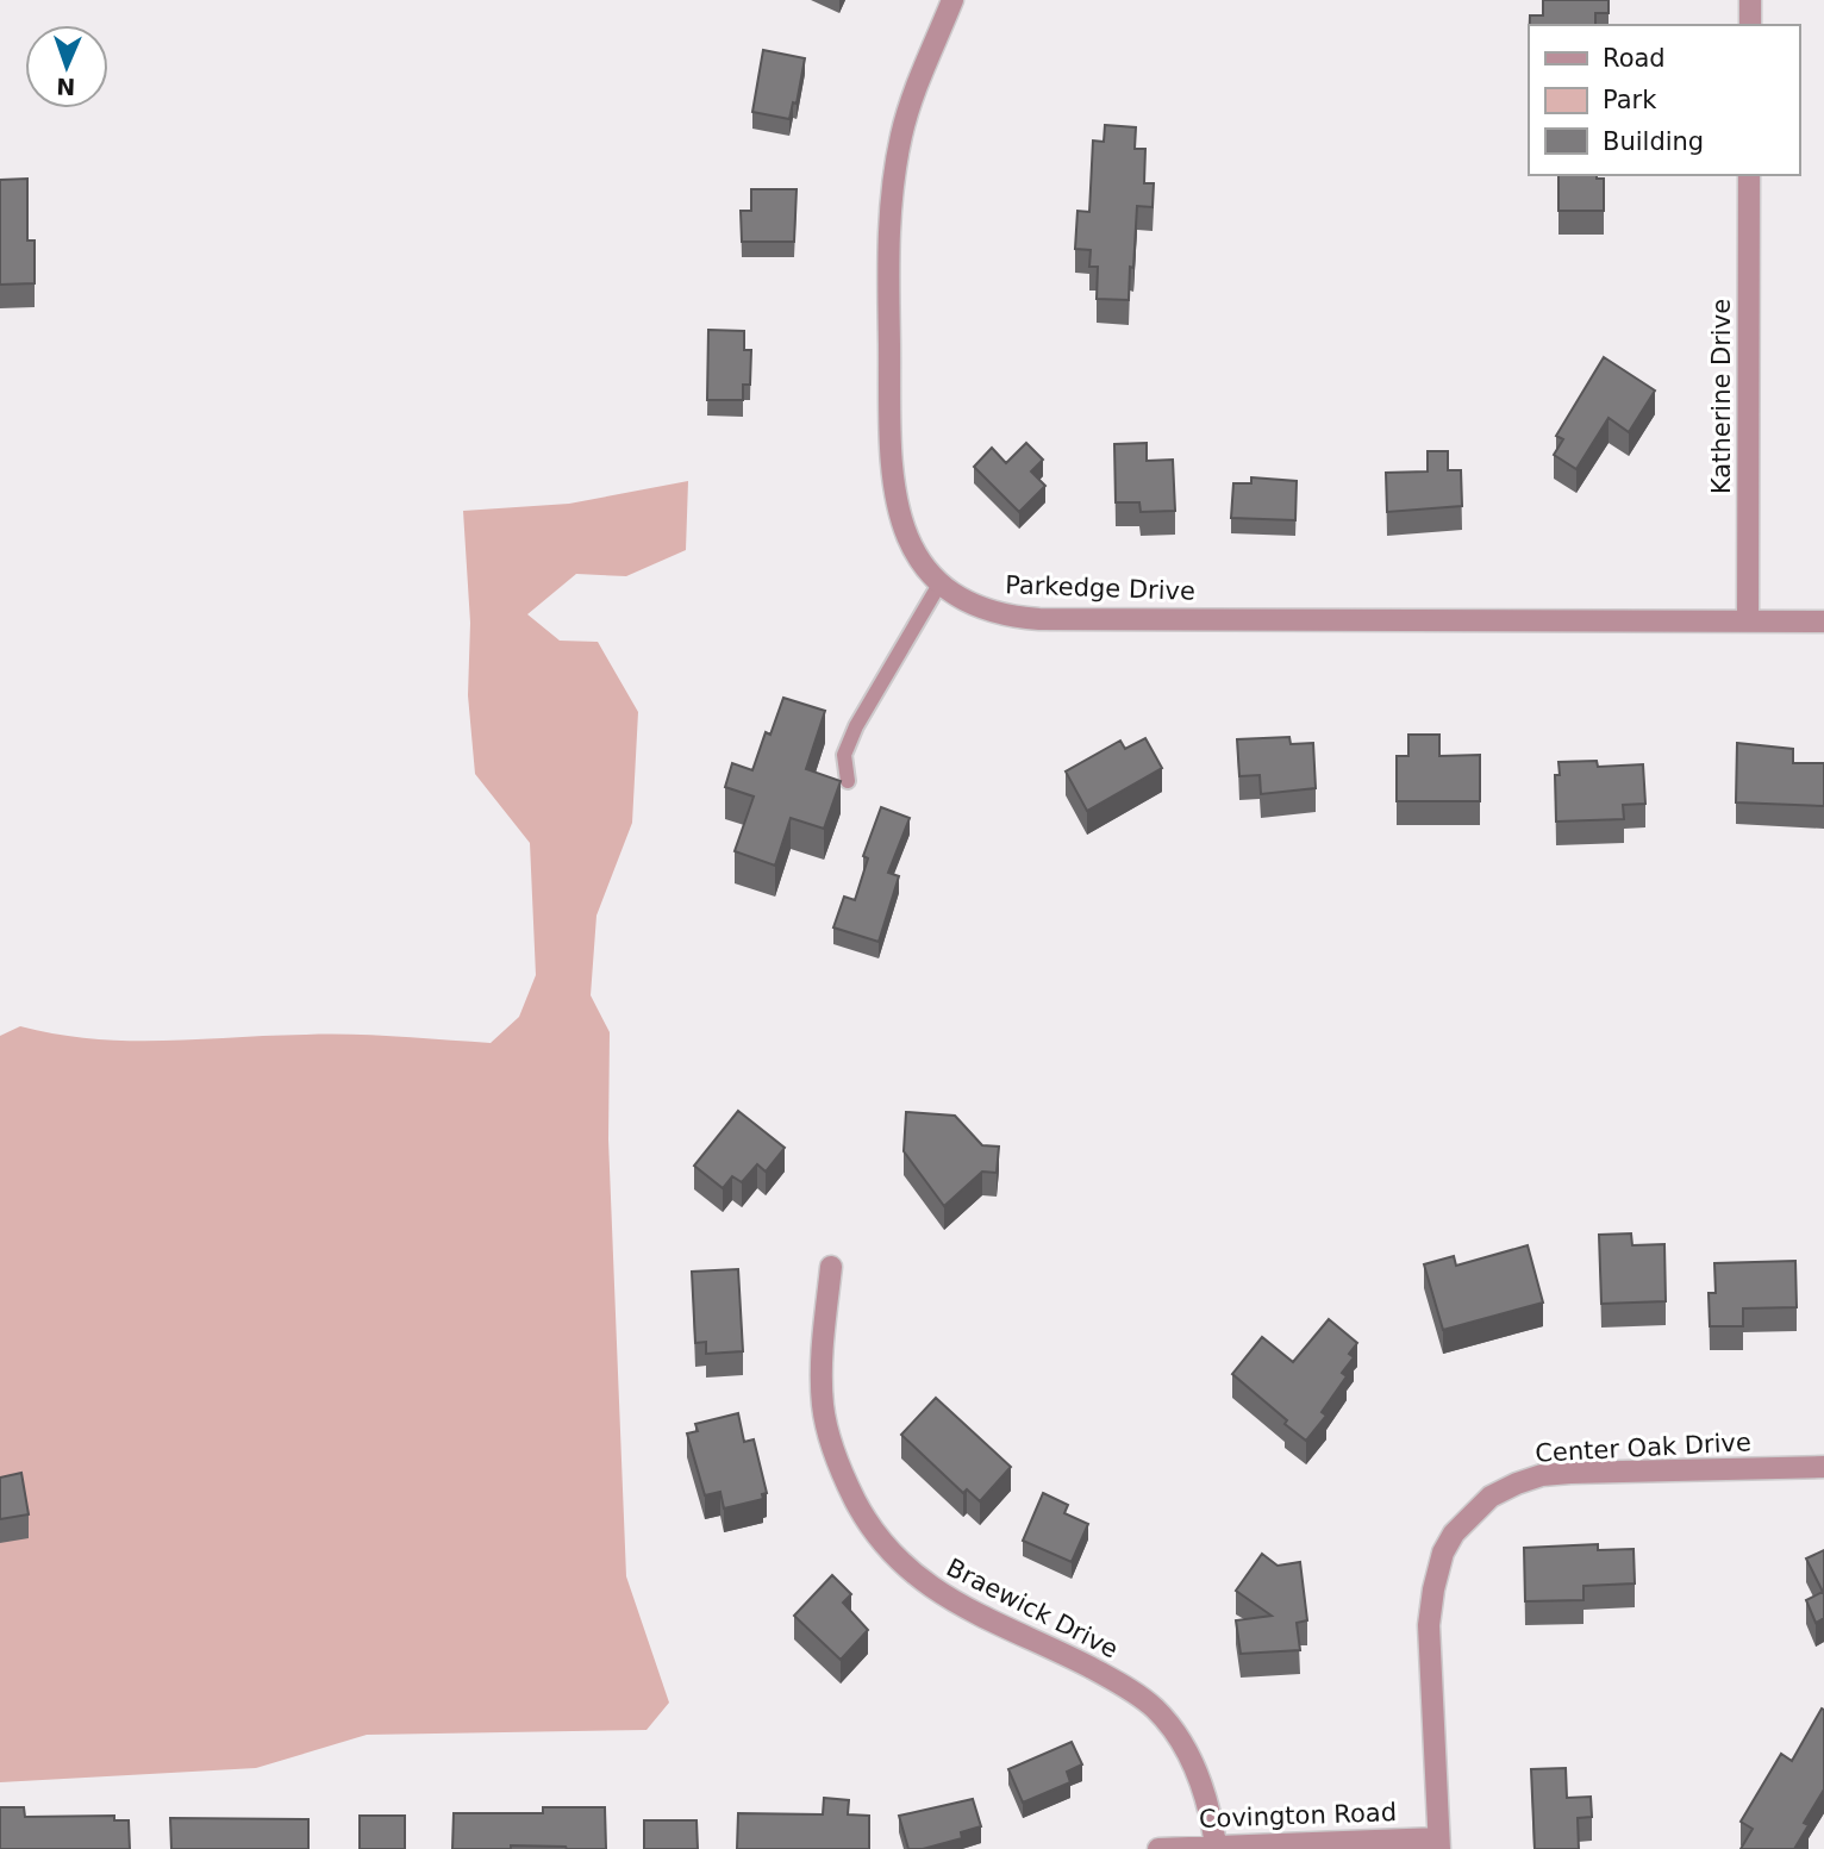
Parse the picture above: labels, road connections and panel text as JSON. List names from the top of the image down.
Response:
{
  "streets": {
    "street": [
      "Katherine Drive",
      "Parkedge Drive",
      "Center Oak Drive",
      "Braewick Drive",
      "Covington Road"
    ]
  },
  "crossings": [
    ["Katherine Drive", "Parkedge Drive"],
    ["Center Oak Drive", "Covington Road"],
    ["Braewick Drive", "Covington Road"]
  ],
  "legend": ["Road", "Park", "Building"],
  "north": "bottom"
}
